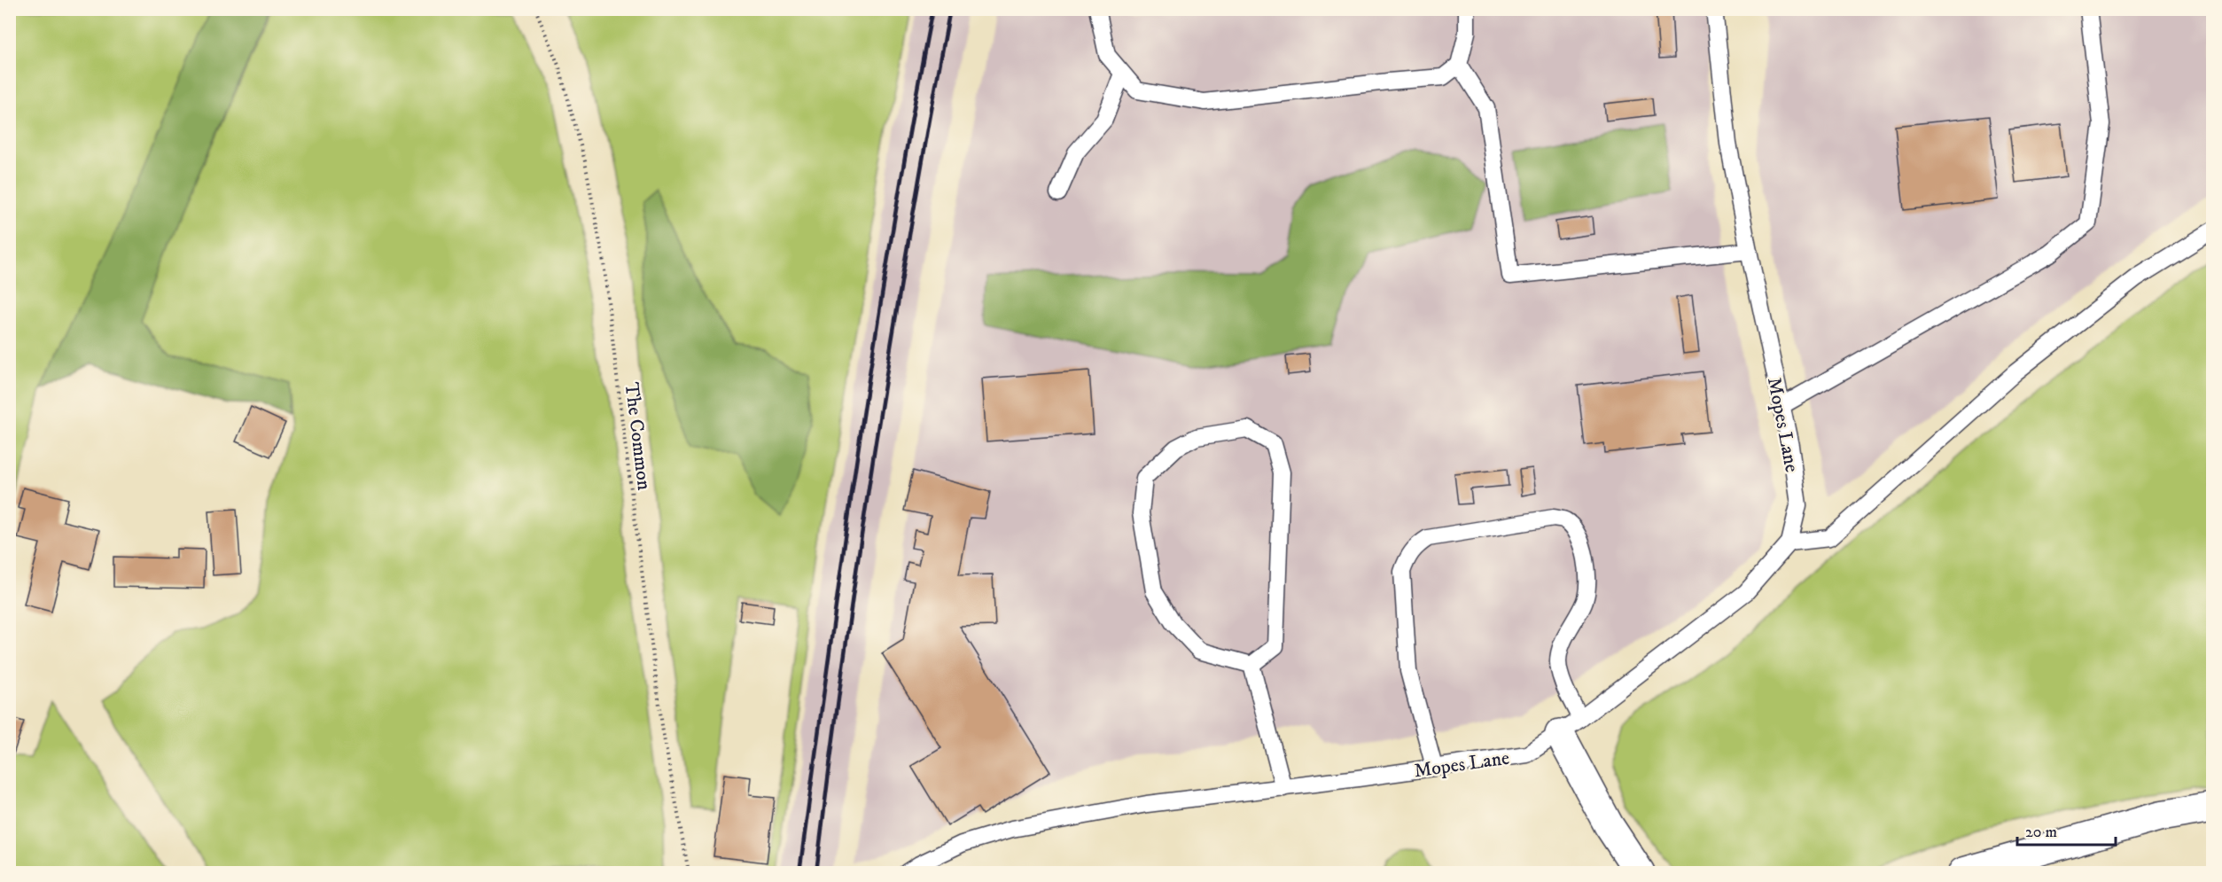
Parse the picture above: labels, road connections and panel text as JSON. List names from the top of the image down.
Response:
{
  "streets": {
    "lane": ["Mopes Lane"],
    "path": ["The Common"]
  },
  "scale_bar": "20 m"
}
